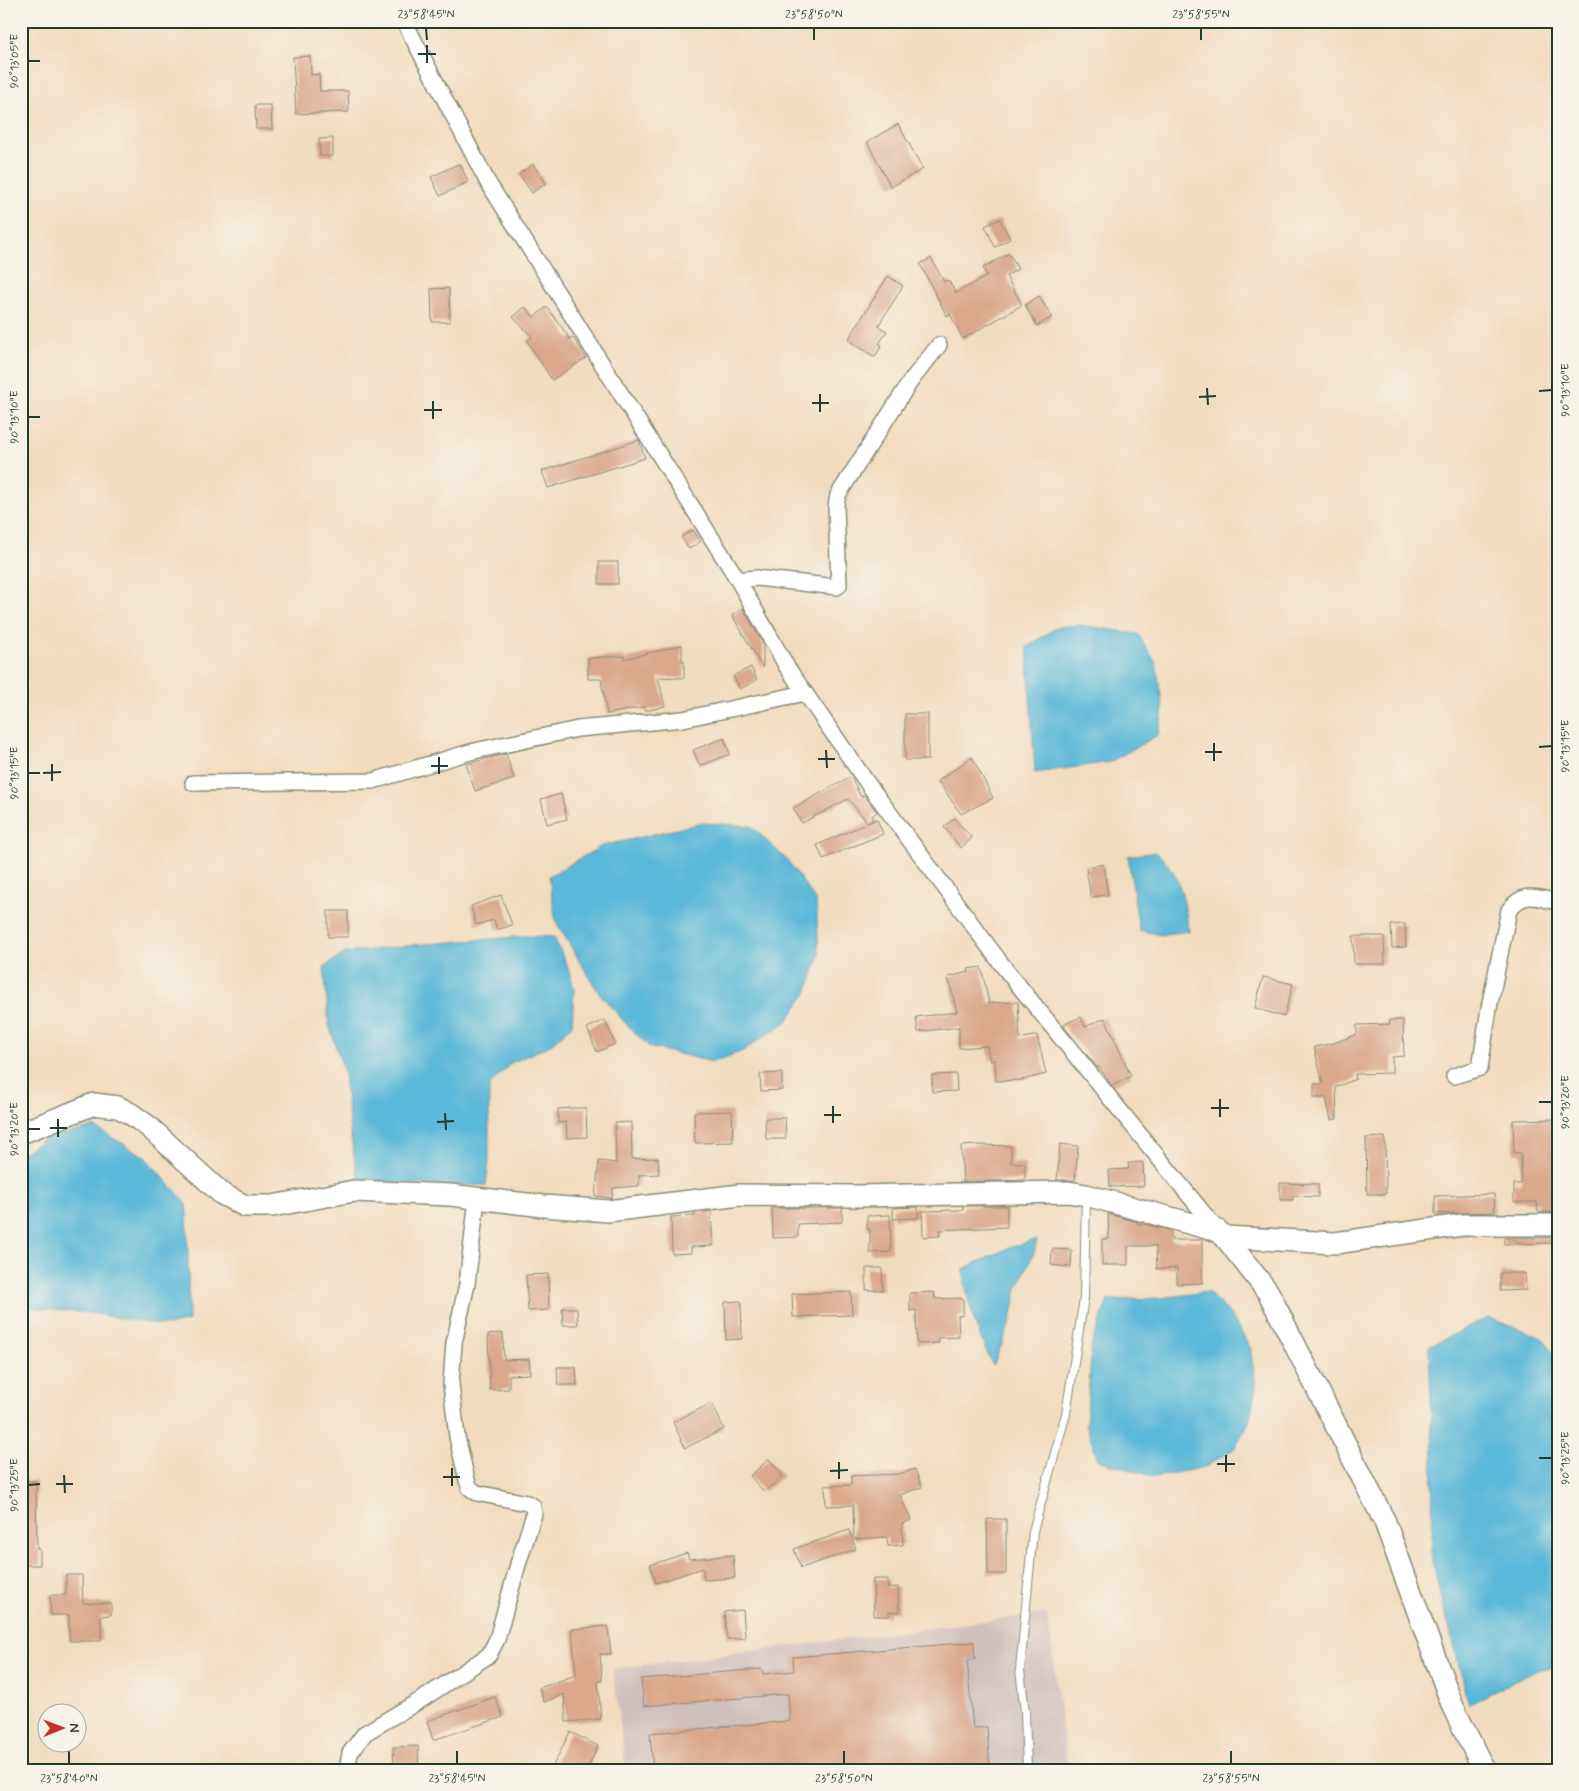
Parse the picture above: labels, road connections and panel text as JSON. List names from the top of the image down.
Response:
{
  "north": "right",
  "coordinates": [
    "23°58'45\"N",
    "23°58'50\"N",
    "23°58'55\"N",
    "90°13'05\"E",
    "90°13'10\"E",
    "90°13'15\"E",
    "90°13'20\"E",
    "90°13'25\"E",
    "23°58'40\"N"
  ]
}
